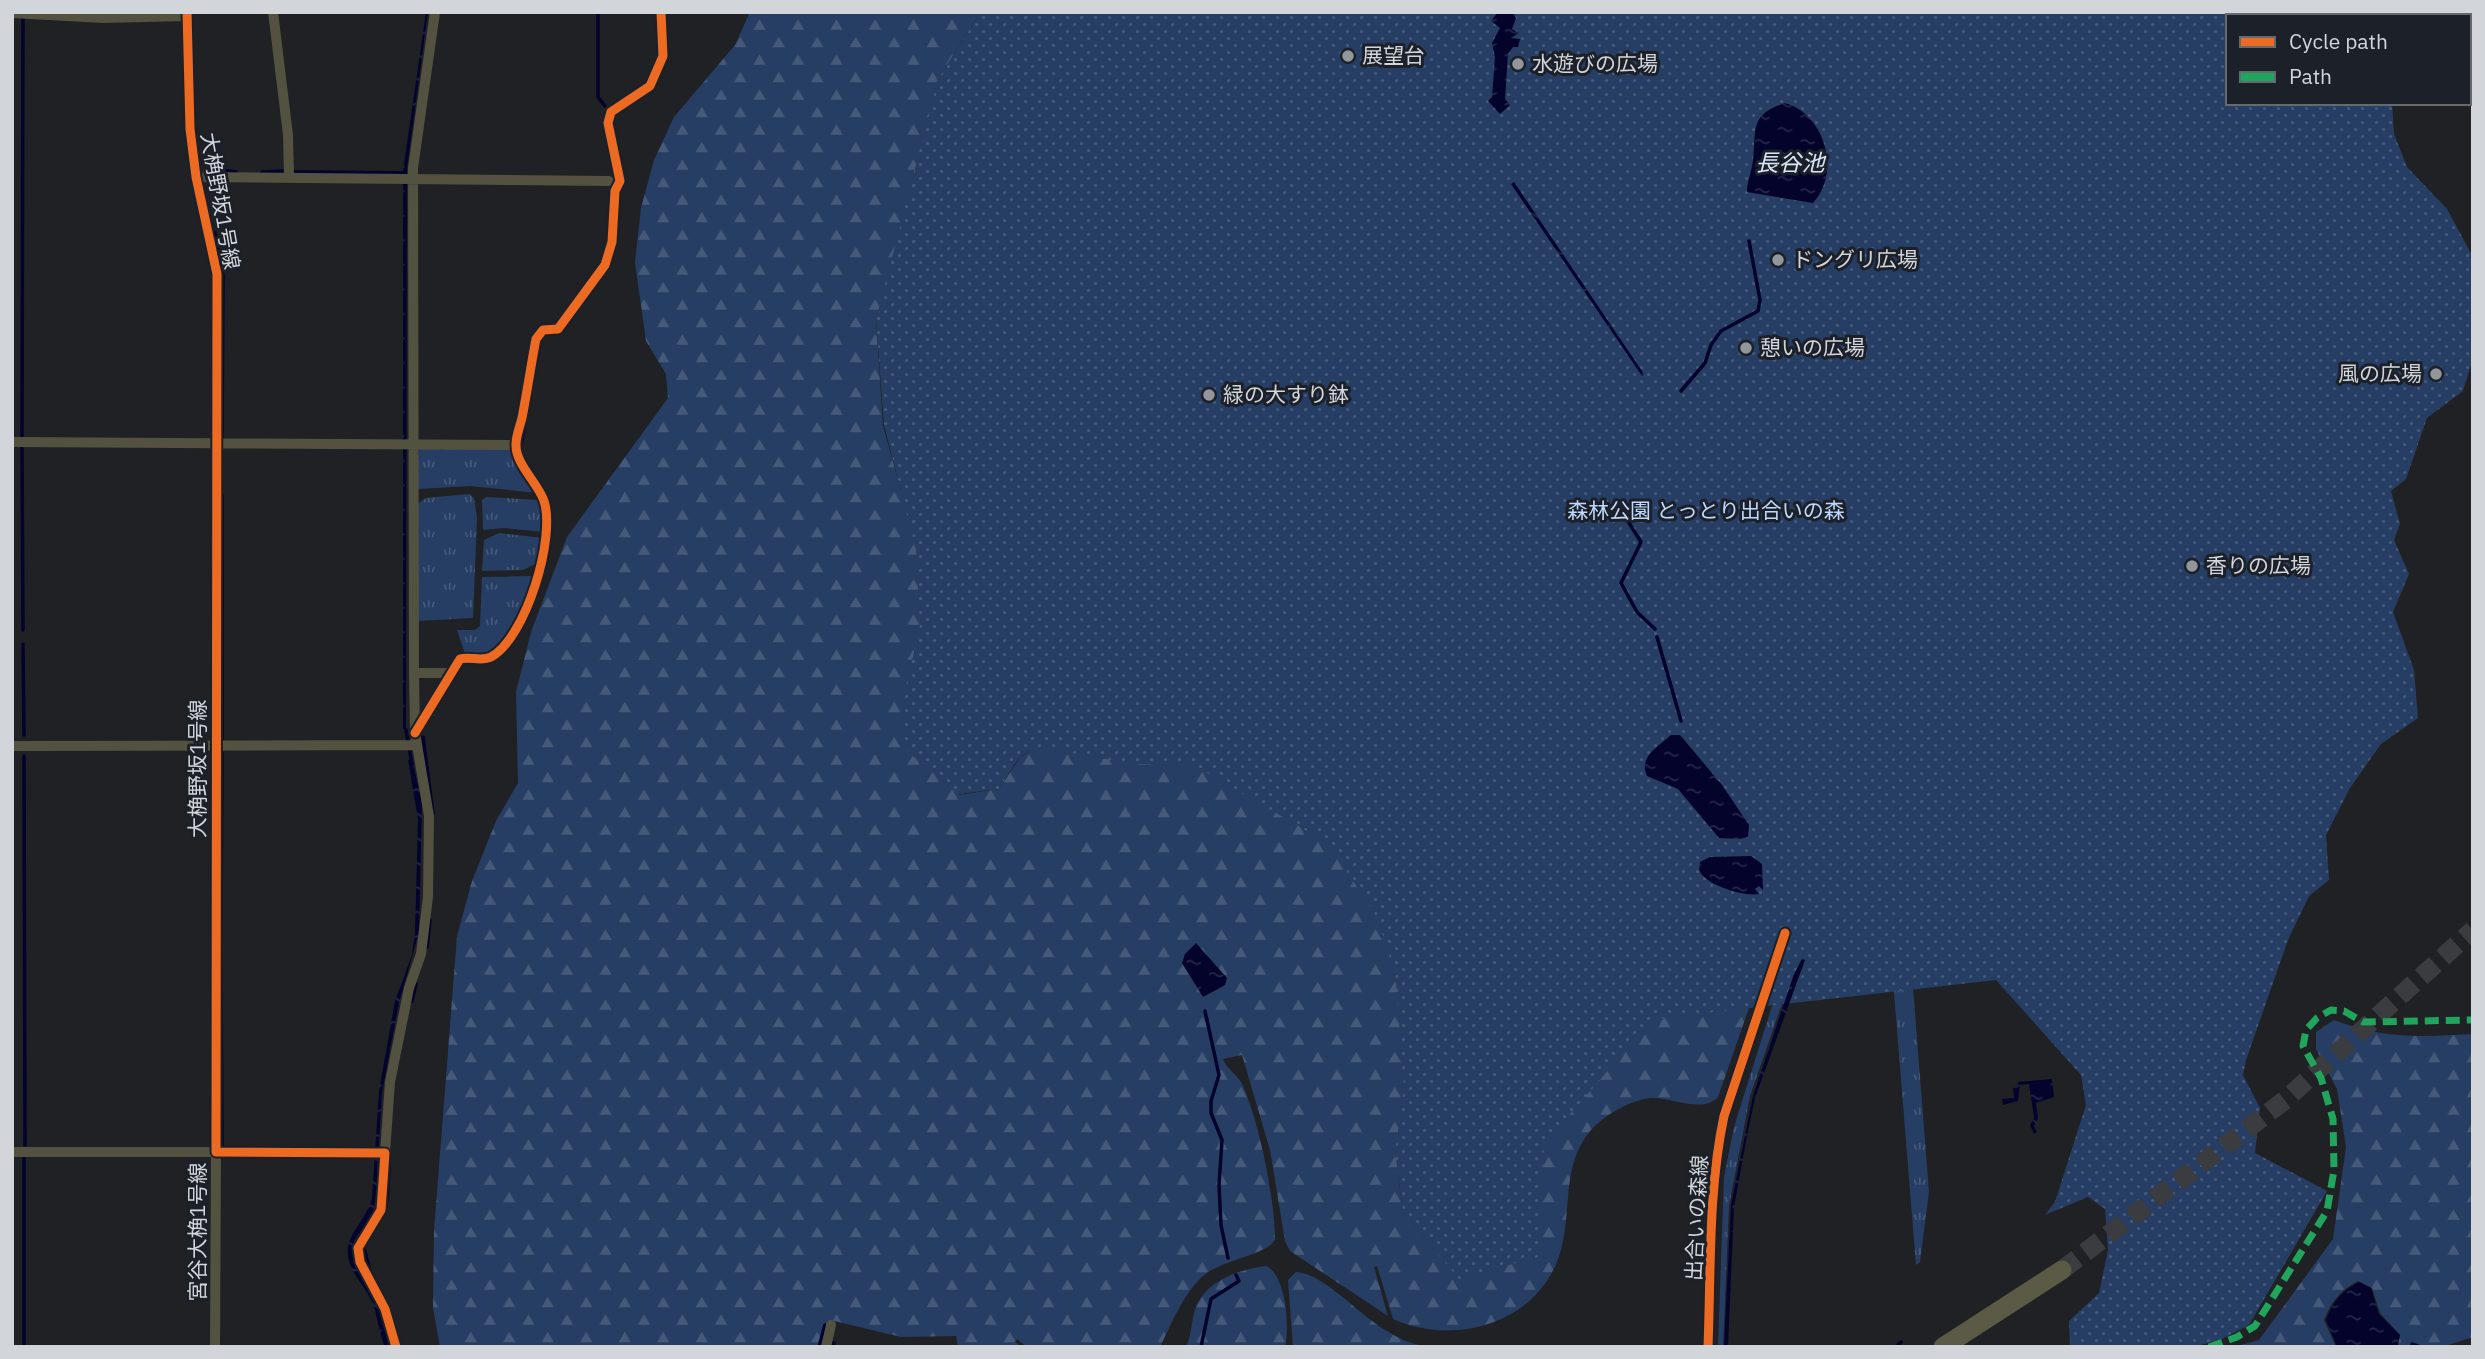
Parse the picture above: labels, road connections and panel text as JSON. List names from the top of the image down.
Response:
{
  "streets": {
    "street": ["大桷野坂1号線", "出合いの森線", "宮谷大桷1号線"]
  },
  "crossings": [
    ["大桷野坂1号線", "宮谷大桷1号線"]
  ],
  "water": ["長谷池"],
  "parks": ["森林公園 とっとり出合いの森"],
  "places": [
    "展望台",
    "水遊びの広場",
    "ドングリ広場",
    "憩いの広場",
    "風の広場",
    "緑の大すり鉢",
    "香りの広場"
  ],
  "legend": ["Cycle path", "Path"]
}
